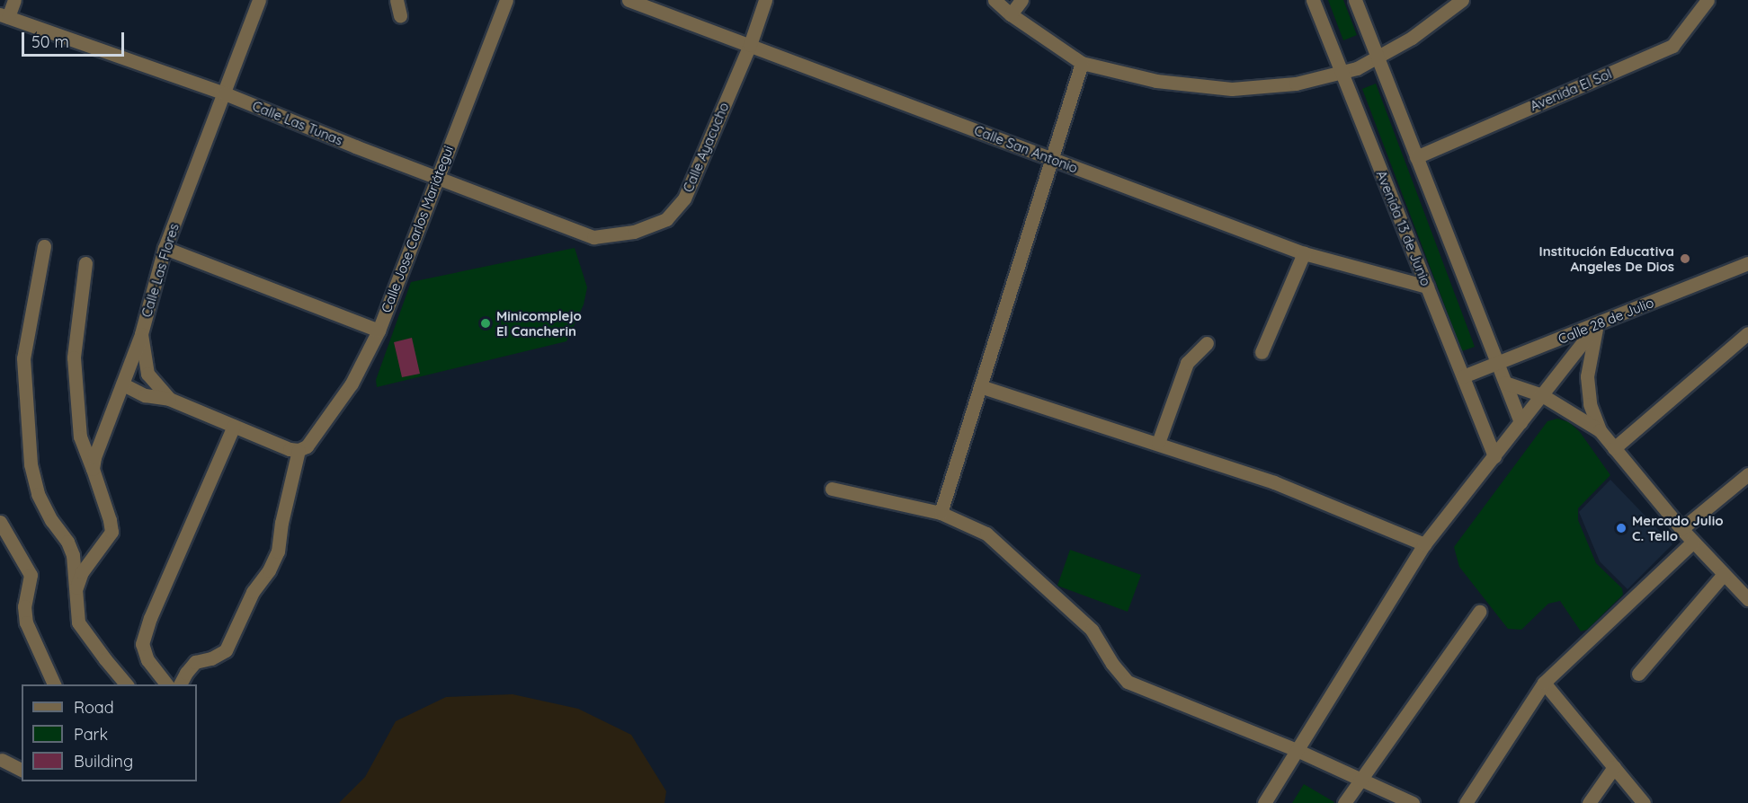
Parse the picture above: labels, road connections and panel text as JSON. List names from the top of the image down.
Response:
{
  "streets": {
    "street": [
      "Avenida El Sol",
      "Calle Las Tunas",
      "Calle Ayacucho",
      "Calle San Antonio",
      "Avenida 13 de Junio",
      "Calle Jose Carlos Mariátegui",
      "Calle Las Flores",
      "Calle 28 de Julio"
    ]
  },
  "crossings": [
    ["Calle Las Tunas", "Calle Ayacucho"],
    ["Calle Las Tunas", "Calle Jose Carlos Mariátegui"],
    ["Calle Las Tunas", "Calle Las Flores"],
    ["Calle Ayacucho", "Calle San Antonio"],
    ["Calle San Antonio", "Avenida 13 de Junio"],
    ["Avenida 13 de Junio", "Calle 28 de Julio"],
    ["Calle Jose Carlos Mariátegui", "Calle Las Flores"]
  ],
  "places": ["Institución Educativa Angeles De Dios", "Minicomplejo El Cancherin", "Mercado Julio C. Tello"],
  "legend": ["Road", "Park", "Building"],
  "scale_bar": "50 m"
}
